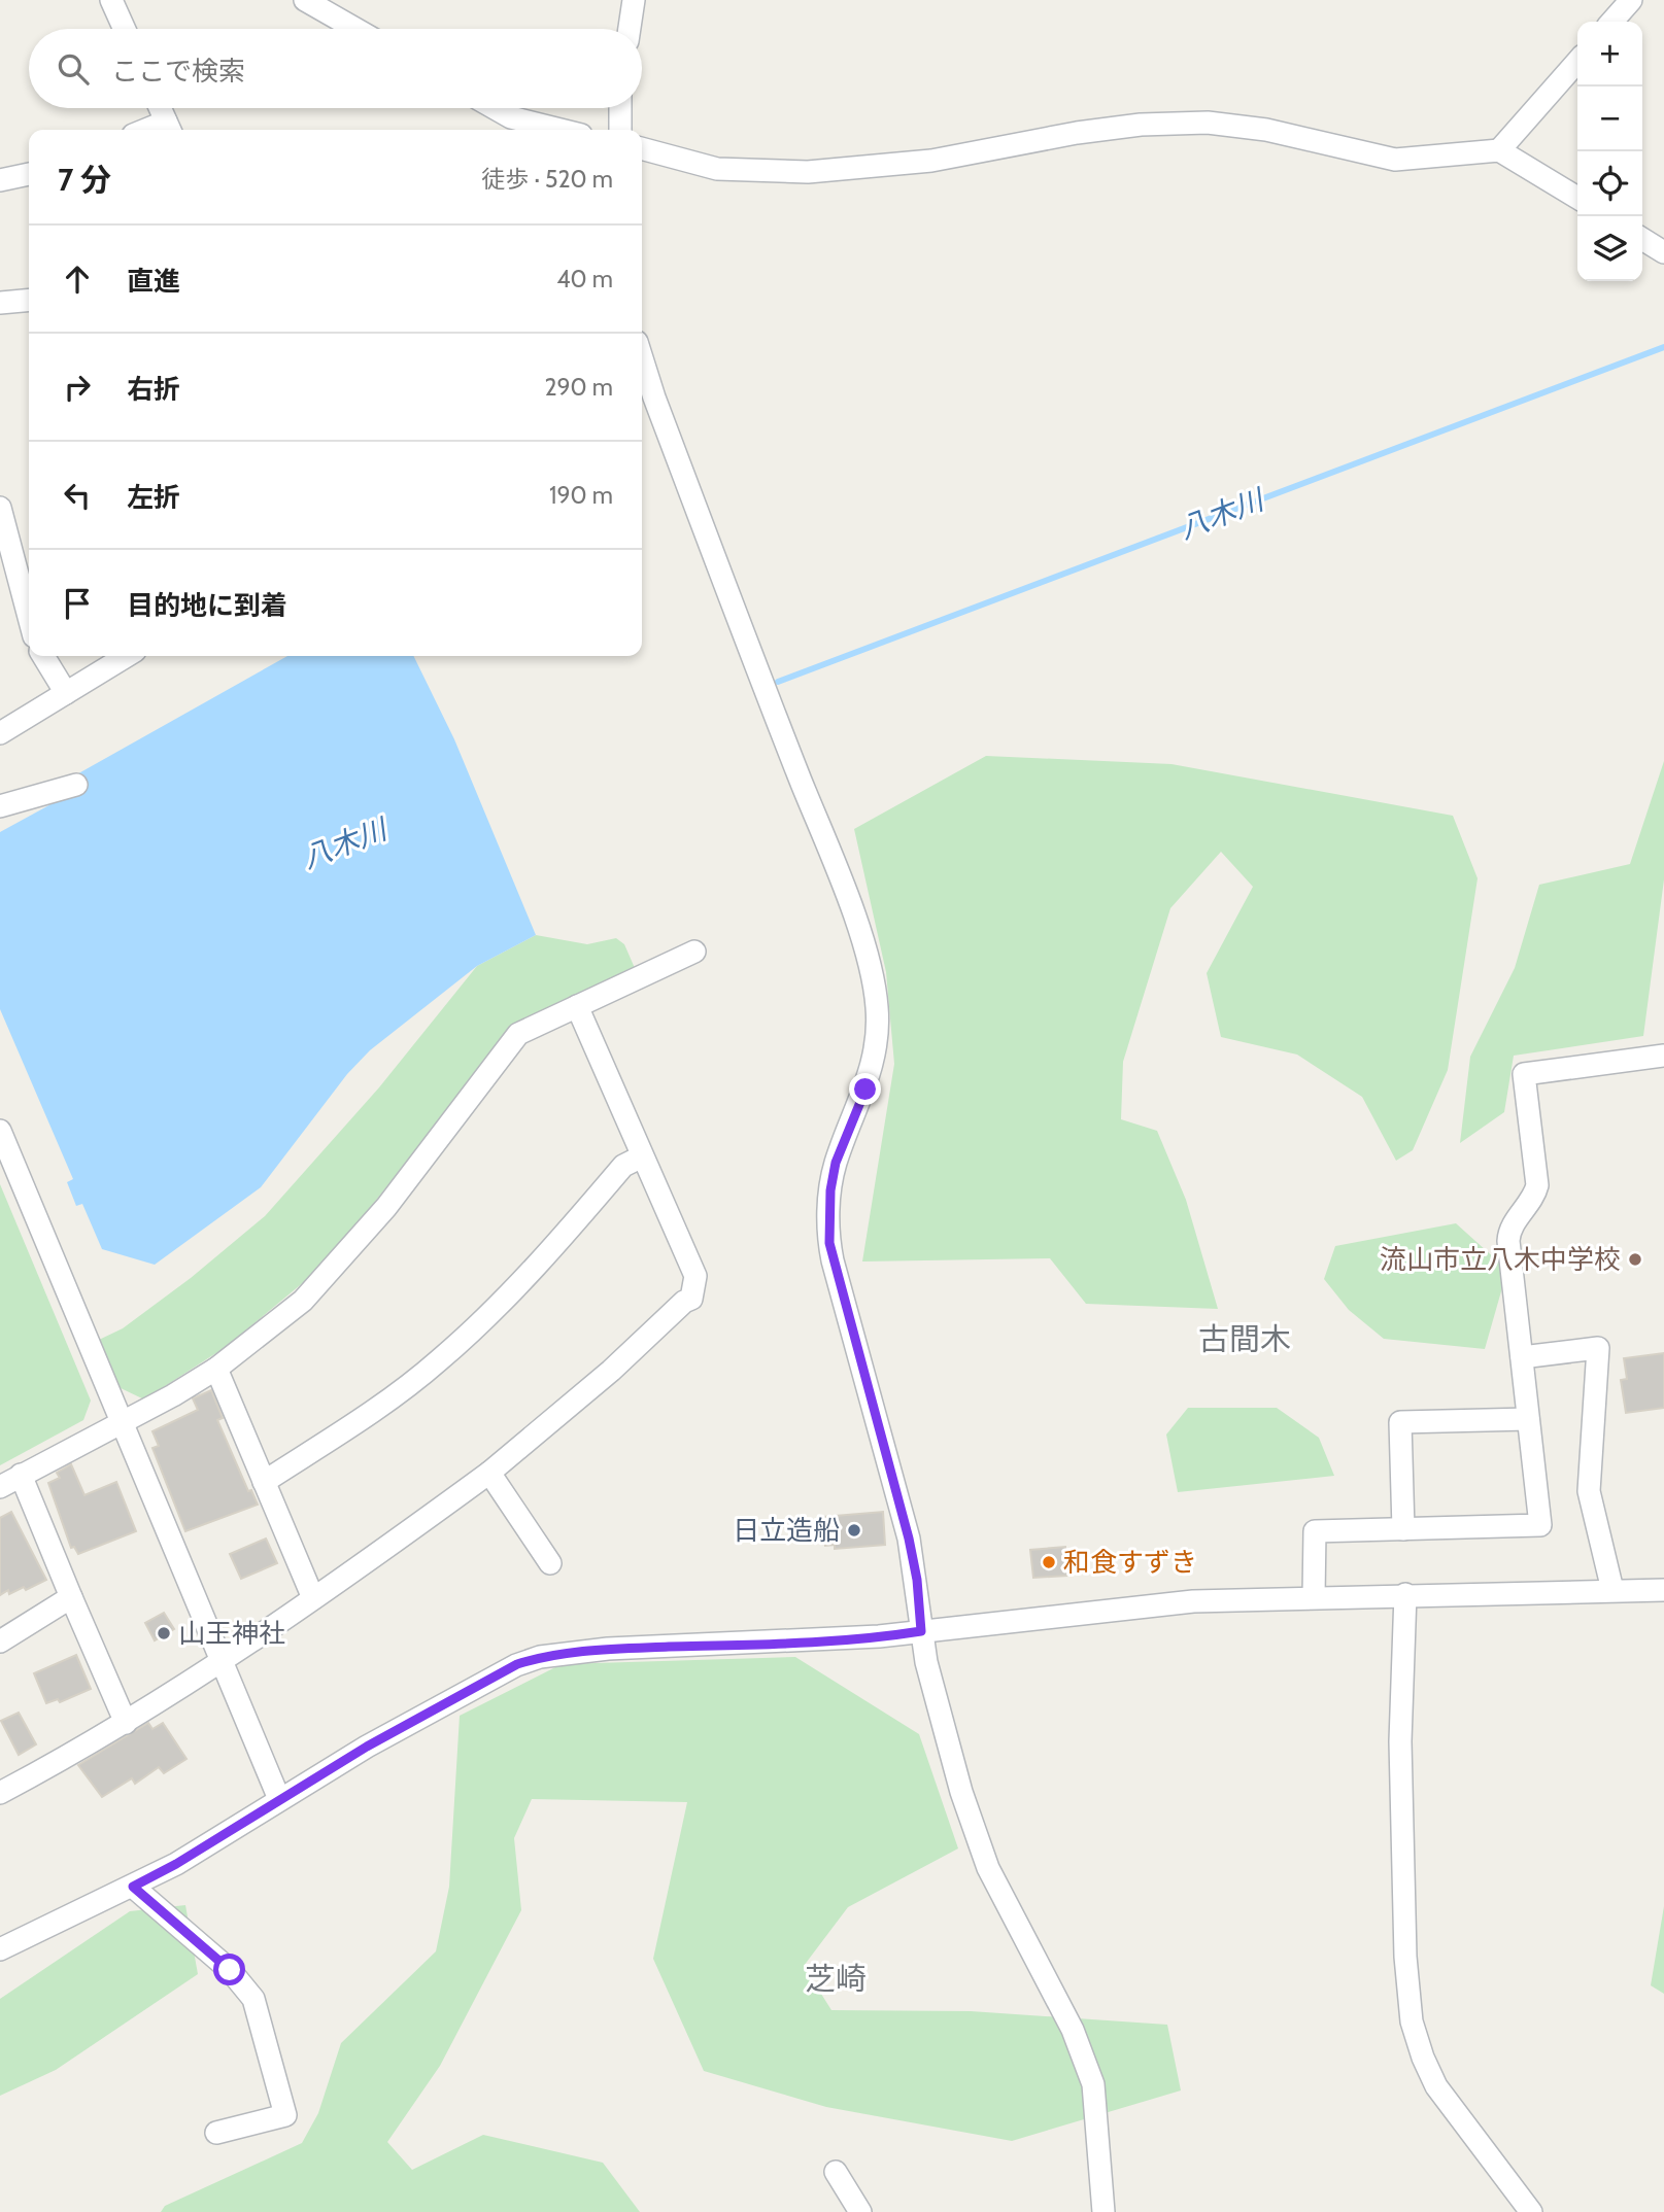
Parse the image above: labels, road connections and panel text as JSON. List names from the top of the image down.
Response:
{
  "districts": ["古間木", "芝崎"],
  "water": ["八木川"],
  "places": [
    "流山市立八木中学校",
    "日立造船",
    "和食すずき",
    "山王神社"
  ],
  "page": {
    "map_buttons": ["+", "−"],
    "search": "ここで検索",
    "heading": ["7 分", "徒歩 · 520 m"],
    "list": [
      ["直進", "40 m"],
      ["右折", "290 m"],
      ["左折", "190 m"],
      "目的地に到着"
    ]
  }
}
